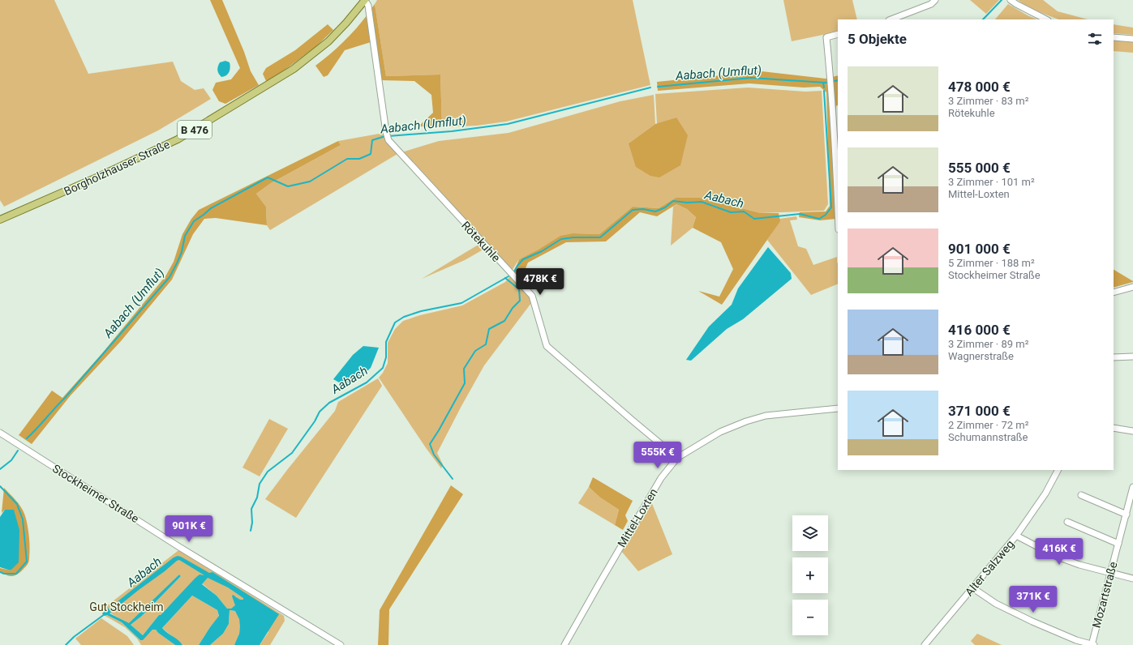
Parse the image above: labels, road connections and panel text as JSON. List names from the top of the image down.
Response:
{
  "streets": {
    "main road": ["B 476", "Borgholzhauser Straße"],
    "street": [
      "Rötekuhle",
      "Stockheimer Straße",
      "Mittel-Loxten",
      "Alter Salzweg",
      "Mozartstraße"
    ]
  },
  "crossings": [
    ["Borgholzhauser Straße", "Rötekuhle"],
    ["Rötekuhle", "Mittel-Loxten"]
  ],
  "water": ["Aabach (Umflut)", "Aabach"],
  "parks": ["Gut Stockheim"],
  "page": {
    "heading": "5 Objekte",
    "list": [
      {
        "name": "478 000 €",
        "note": "3 Zimmer · 83 m² · Rötekuhle"
      },
      {
        "name": "555 000 €",
        "note": "3 Zimmer · 101 m² · Mittel-Loxten"
      },
      {
        "name": "901 000 €",
        "note": "5 Zimmer · 188 m² · Stockheimer Straße"
      },
      {
        "name": "416 000 €",
        "note": "3 Zimmer · 89 m² · Wagnerstraße"
      },
      {
        "name": "371 000 €",
        "note": "2 Zimmer · 72 m² · Schumannstraße"
      }
    ],
    "price": [
      "478K €",
      "555K €",
      "901K €",
      "416K €",
      "371K €"
    ],
    "map_buttons": ["+", "−"]
  }
}
